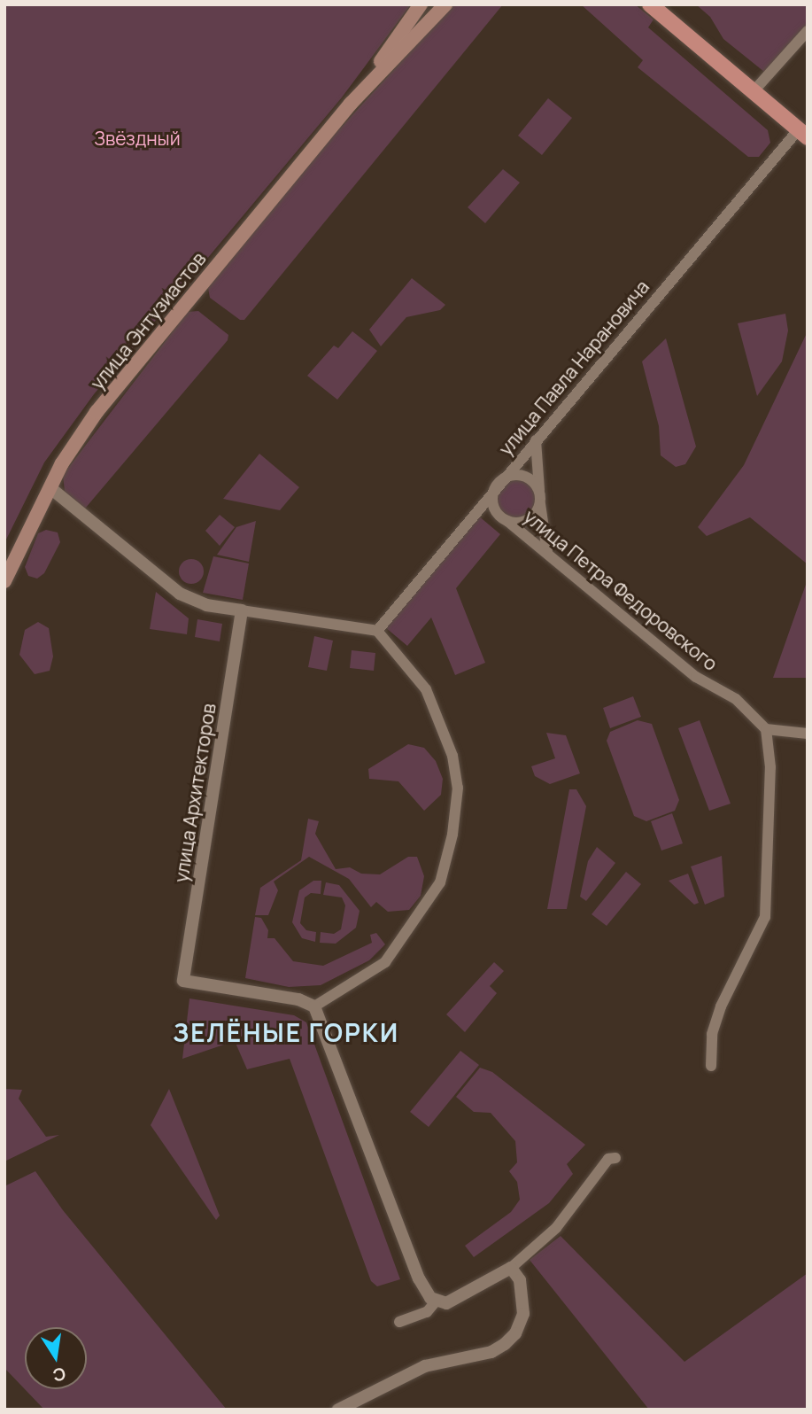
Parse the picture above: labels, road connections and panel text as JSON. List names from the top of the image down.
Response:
{
  "streets": {
    "main road": ["улица Энтузиастов"],
    "street": ["улица Павла Нарановича", "улица Петра Федоровского", "улица Архитекторов"]
  },
  "crossings": [
    ["улица Павла Нарановича", "улица Петра Федоровского"]
  ],
  "districts": ["ЗЕЛЁНЫЕ ГОРКИ"],
  "parks": ["Звёздный"],
  "north": "bottom"
}
